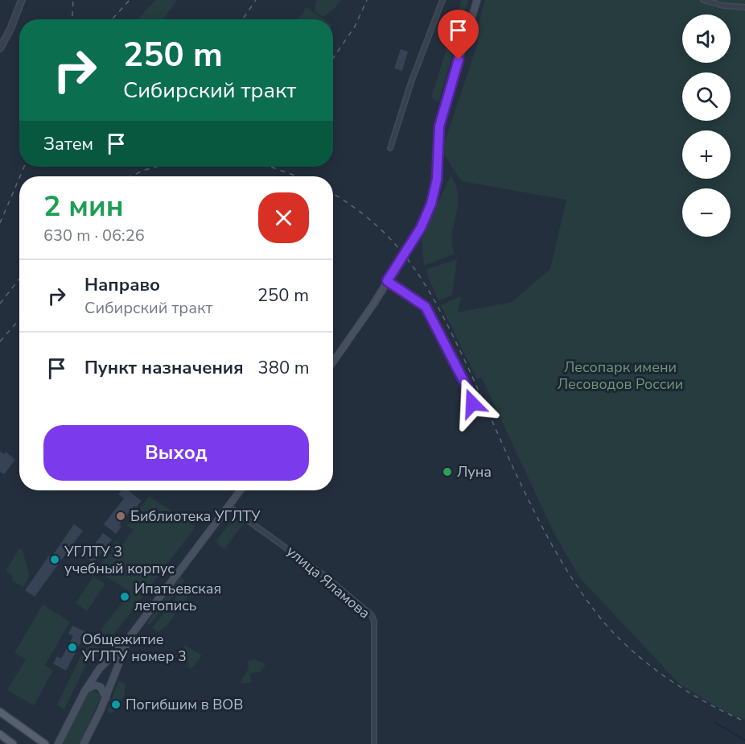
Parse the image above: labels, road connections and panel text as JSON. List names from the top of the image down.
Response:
{
  "streets": {
    "street": ["улица Яламова"]
  },
  "parks": ["Лесопарк имени Лесоводов России"],
  "places": [
    "Луна",
    "Библиотека УГЛТУ",
    "УГЛТУ 3 учебный корпус",
    "Ипатьевская летопись",
    "Общежитие УГЛТУ номер 3",
    "Погибшим в ВОВ"
  ],
  "page": {
    "map_buttons": ["+", "−"],
    "turn": ["250 m", "Сибирский тракт"],
    "then": "Затем",
    "heading": ["2 мин", "630 m · 06:26"],
    "list": [
      {
        "name": "Направо",
        "note": "Сибирский тракт",
        "value": "250 m"
      },
      {
        "name": "Пункт назначения",
        "value": "380 m"
      }
    ],
    "buttons": "Выход"
  }
}
